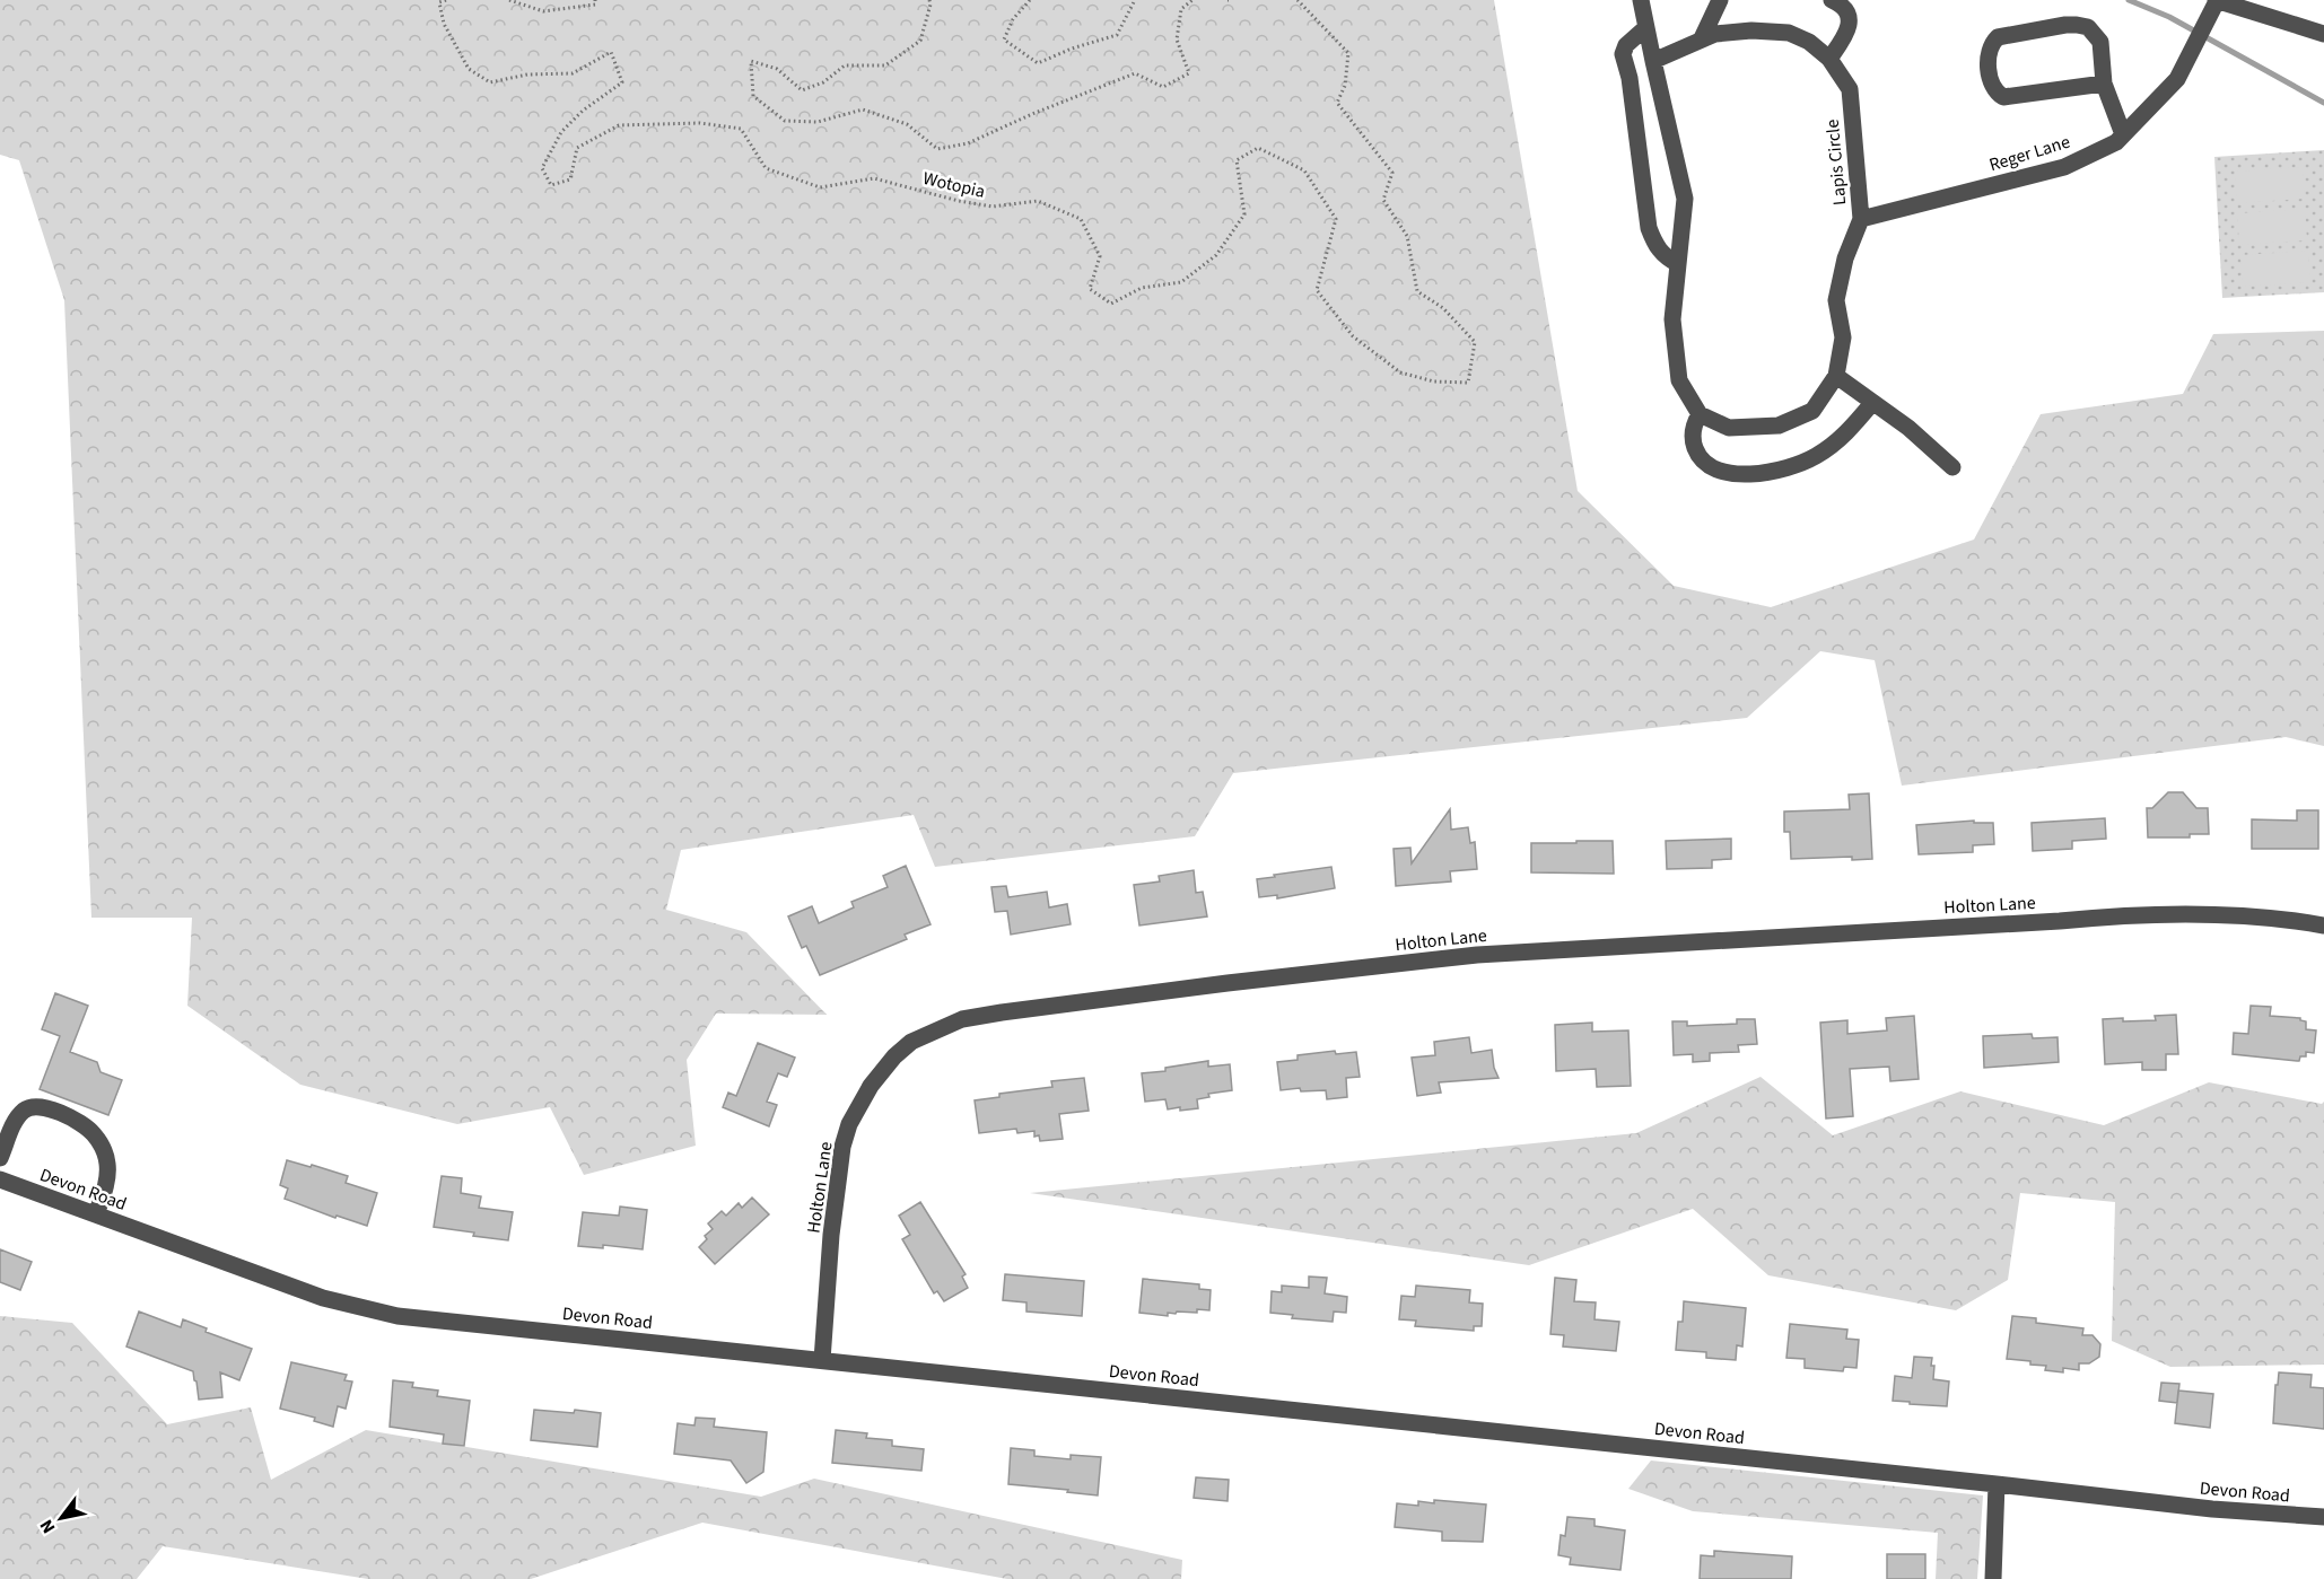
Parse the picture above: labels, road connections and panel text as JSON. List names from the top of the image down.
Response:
{
  "streets": {
    "street": [
      "Reger Lane",
      "Lapis Circle",
      "Holton Lane",
      "Devon Road"
    ],
    "path": ["Wotopia"]
  },
  "crossings": [
    ["Reger Lane", "Lapis Circle"],
    ["Holton Lane", "Devon Road"]
  ],
  "north": "bottom left"
}
